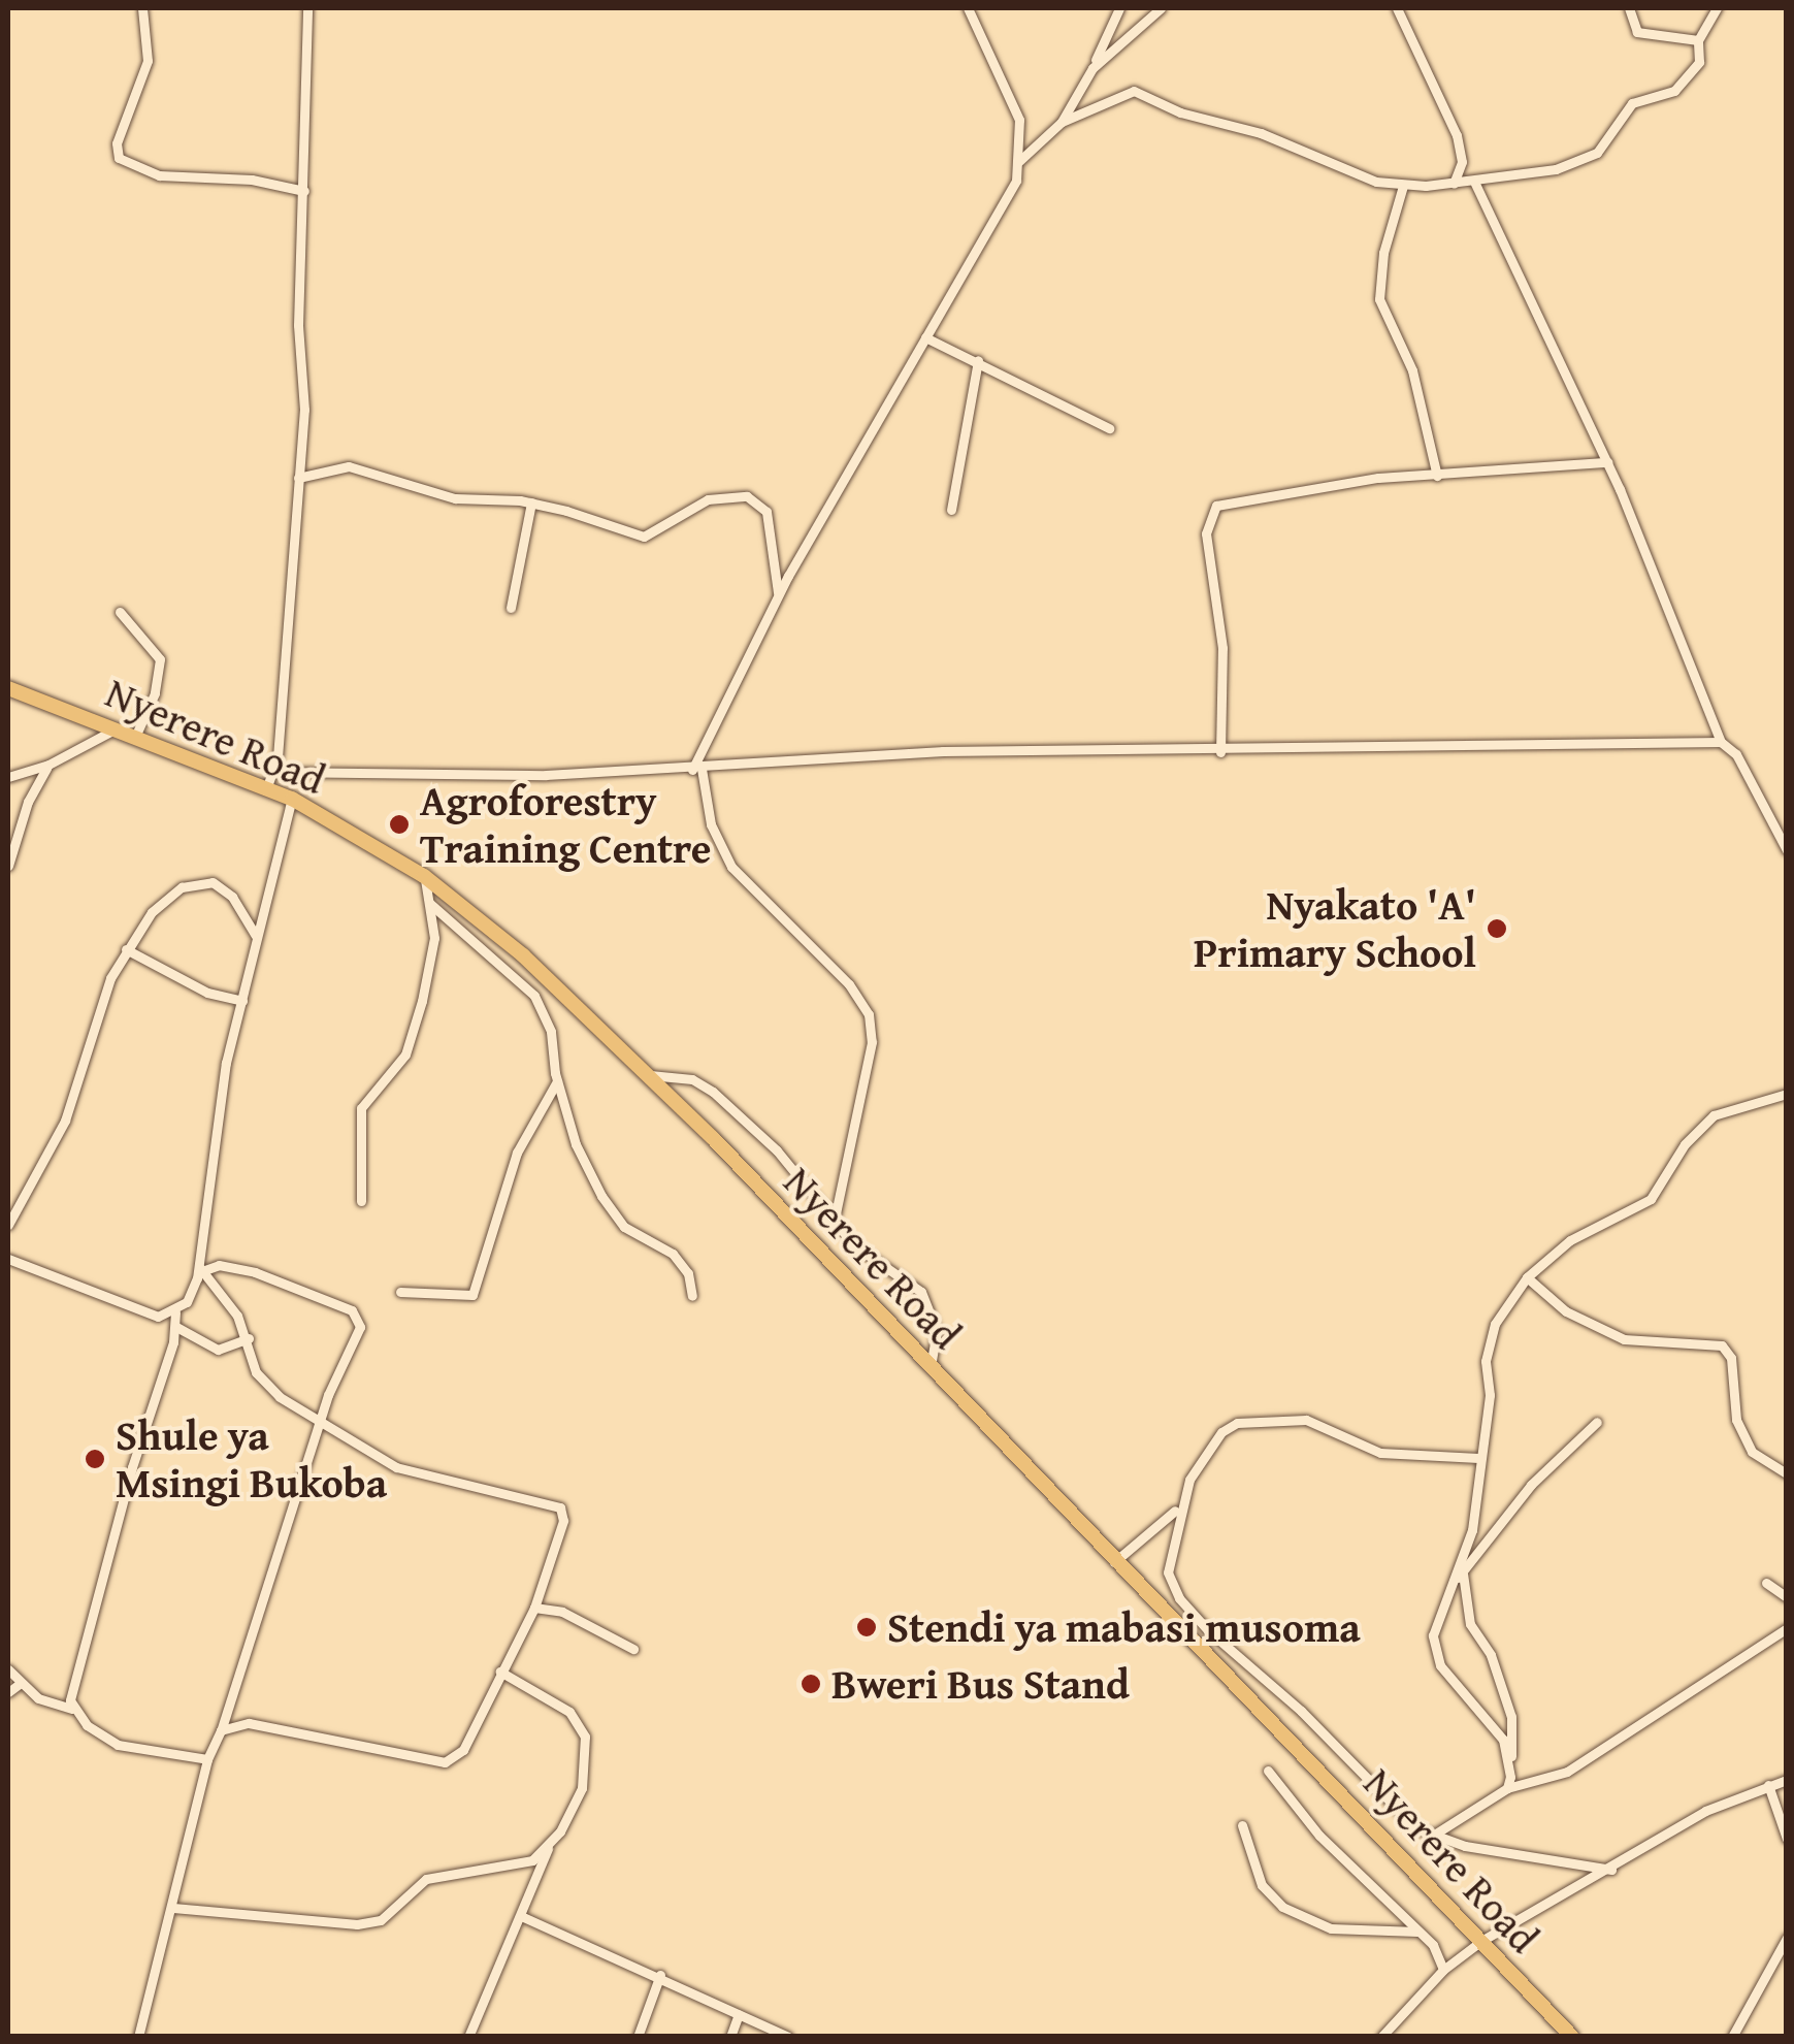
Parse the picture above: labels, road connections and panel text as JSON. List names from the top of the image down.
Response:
{
  "streets": {
    "main road": ["Nyerere Road"]
  },
  "places": [
    "Agroforestry Training Centre",
    "Nyakato 'A' Primary School",
    "Shule ya Msingi Bukoba",
    "Stendi ya mabasi musoma",
    "Bweri Bus Stand"
  ]
}
